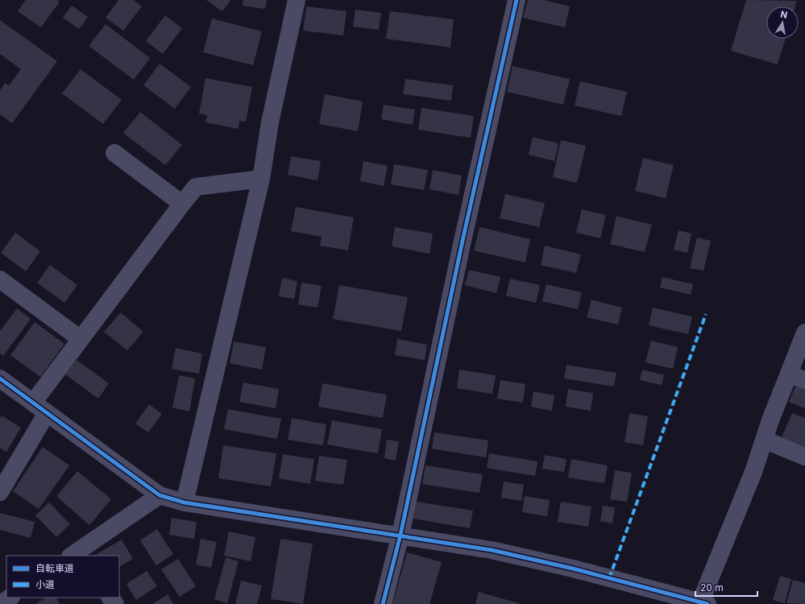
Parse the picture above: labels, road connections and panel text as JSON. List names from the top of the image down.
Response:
{
  "legend": ["自転車道", "小道"],
  "scale_bar": "20 m",
  "north": "top"
}
